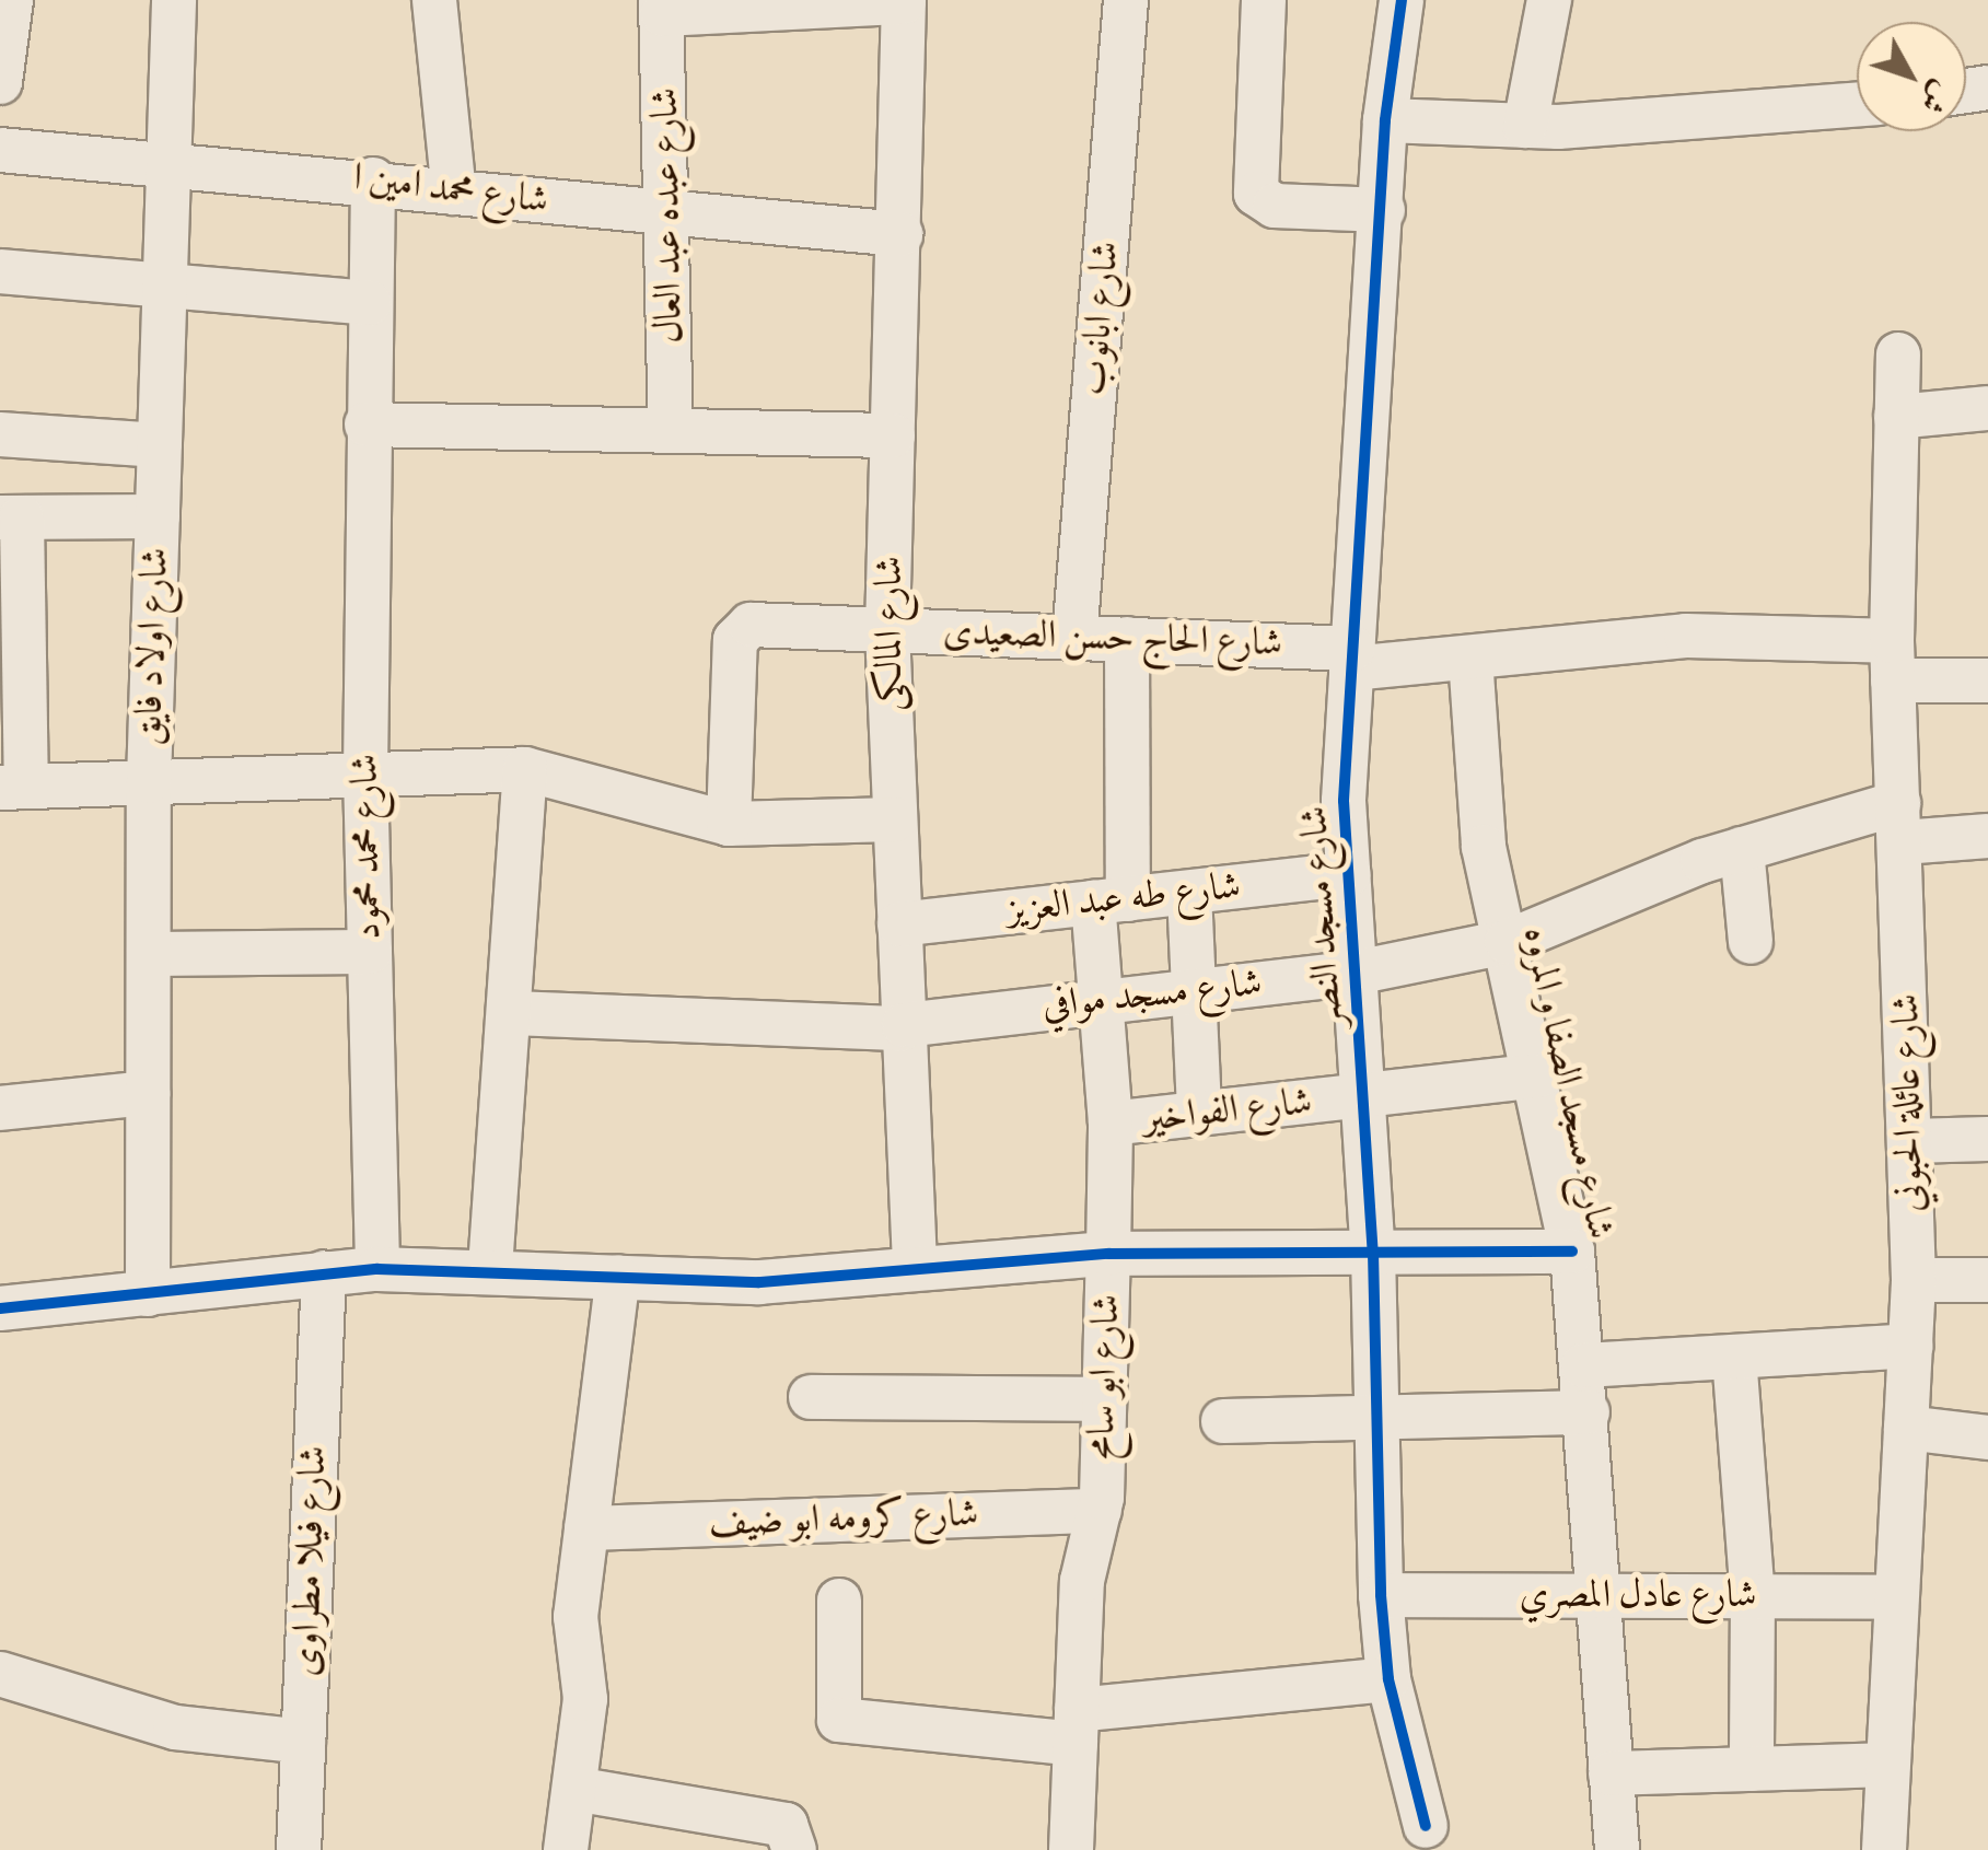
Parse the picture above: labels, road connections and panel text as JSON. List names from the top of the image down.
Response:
{
  "streets": {
    "street": [
      "شارع محمد امين ا",
      "شارع عبده عبد العال",
      "شارع ابانوب",
      "شارع المالكى",
      "شارع الحاج حسن الصعيدى",
      "شارع اولاد فايق",
      "شارع محمد محمود",
      "شارع طه عبد العزيز",
      "شارع مسجد النصر",
      "شارع مسجد موافي",
      "شارع مسجد الصفا و المروه",
      "شارع عائلة الحبوني",
      "شارع الفواخير",
      "شارع ابو سامح",
      "شارع كرومه ابو ضيف",
      "شارع فيلا مطراوى",
      "شارع عادل المصري"
    ]
  },
  "crossings": [
    ["شارع محمد امين ا", "شارع عبده عبد العال"],
    ["شارع محمد امين ا", "شارع المالكى"],
    ["شارع محمد امين ا", "شارع اولاد فايق"],
    ["شارع محمد امين ا", "شارع محمد محمود"],
    ["شارع ابانوب", "شارع الحاج حسن الصعيدى"],
    ["شارع المالكى", "شارع الحاج حسن الصعيدى"],
    ["شارع المالكى", "شارع طه عبد العزيز"],
    ["شارع المالكى", "شارع مسجد موافي"],
    ["شارع الحاج حسن الصعيدى", "شارع مسجد النصر"],
    ["شارع الحاج حسن الصعيدى", "شارع مسجد الصفا و المروه"],
    ["شارع الحاج حسن الصعيدى", "شارع عائلة الحبوني"],
    ["شارع الحاج حسن الصعيدى", "شارع ابو سامح"],
    ["شارع طه عبد العزيز", "شارع مسجد النصر"],
    ["شارع طه عبد العزيز", "شارع ابو سامح"],
    ["شارع مسجد النصر", "شارع مسجد موافي"],
    ["شارع مسجد النصر", "شارع الفواخير"],
    ["شارع مسجد النصر", "شارع عادل المصري"],
    ["شارع مسجد موافي", "شارع مسجد الصفا و المروه"],
    ["شارع مسجد موافي", "شارع عائلة الحبوني"],
    ["شارع مسجد موافي", "شارع ابو سامح"],
    ["شارع مسجد الصفا و المروه", "شارع الفواخير"],
    ["شارع مسجد الصفا و المروه", "شارع عادل المصري"],
    ["شارع عائلة الحبوني", "شارع عادل المصري"],
    ["شارع الفواخير", "شارع ابو سامح"],
    ["شارع ابو سامح", "شارع كرومه ابو ضيف"]
  ],
  "north": "bottom right"
}
